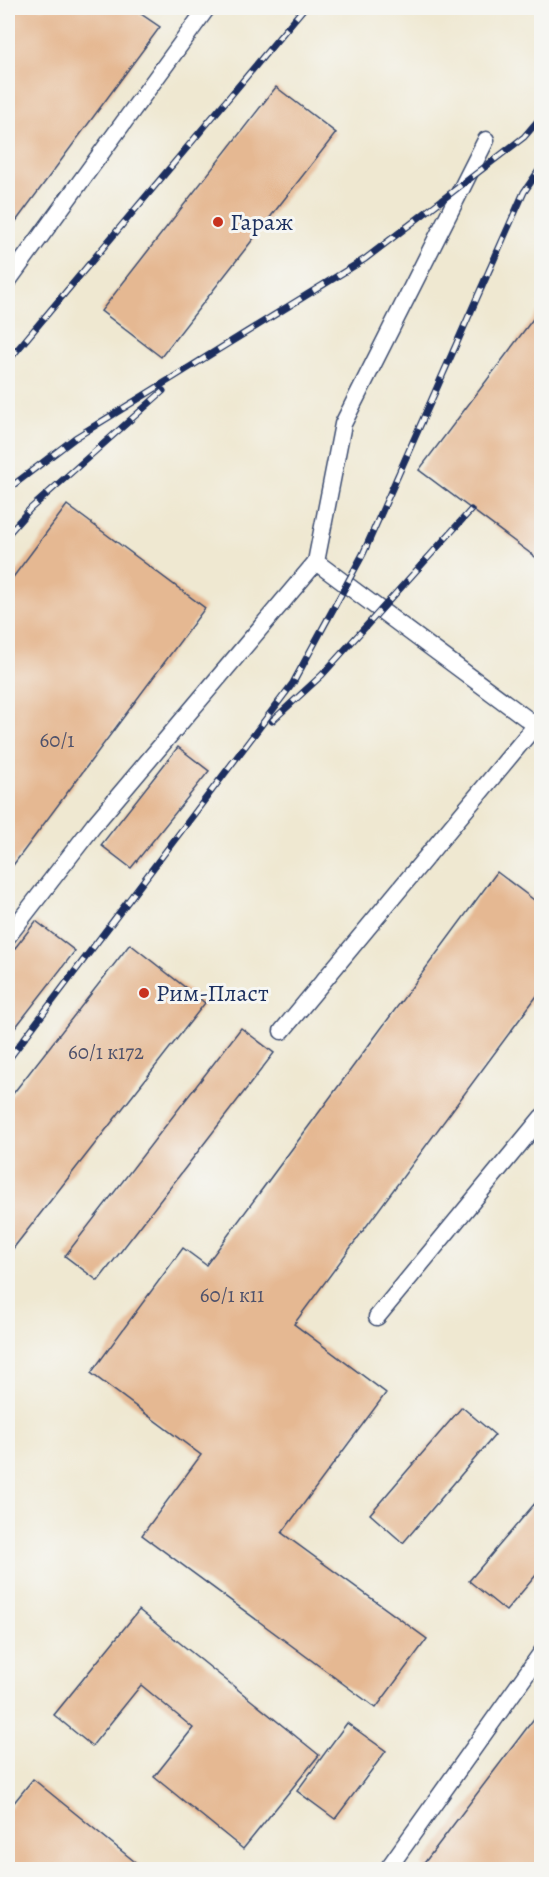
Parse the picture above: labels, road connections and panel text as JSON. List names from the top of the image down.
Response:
{
  "places": ["Гараж", "Рим-Пласт"],
  "house_numbers": ["60/1", "60/1 к172", "60/1 к11"]
}
